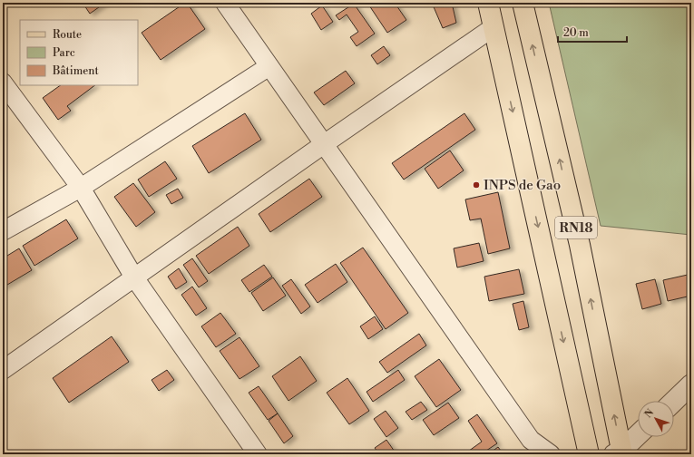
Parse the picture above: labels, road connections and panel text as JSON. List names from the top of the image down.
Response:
{
  "streets": {
    "main road": ["RN18"]
  },
  "places": ["INPS de Gao"],
  "legend": ["Route", "Parc", "Bâtiment"],
  "scale_bar": "20 m",
  "north": "top left"
}
